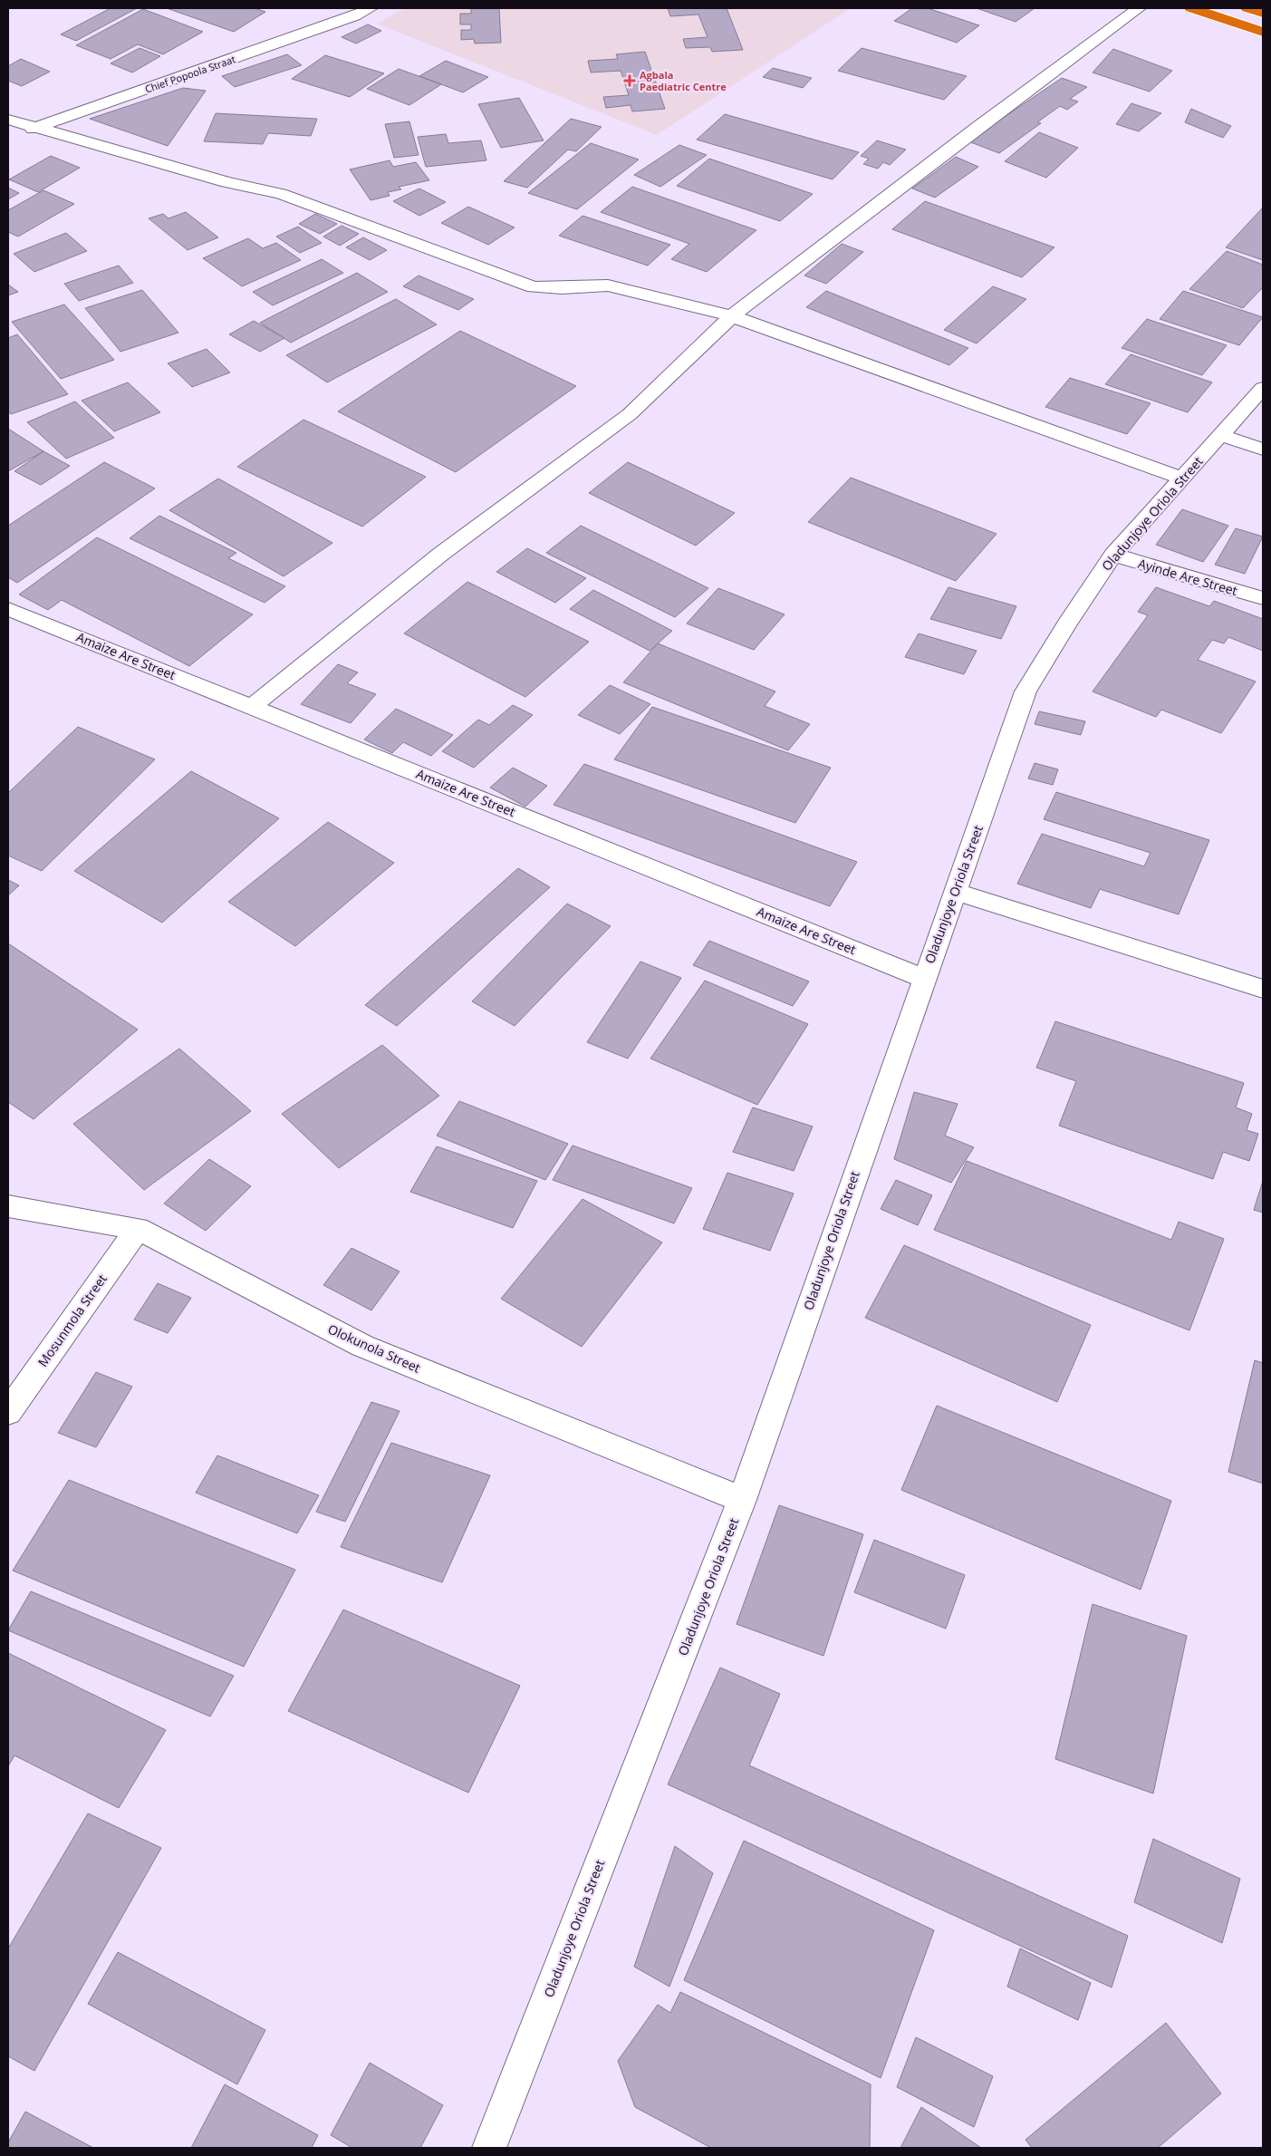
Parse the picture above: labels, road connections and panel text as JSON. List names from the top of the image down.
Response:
{
  "streets": {
    "street": [
      "Chief Popoola Straat",
      "Oladunjoye Oriola Street",
      "Ayinde Are Street",
      "Amaize Are Street",
      "Mosunmola Street",
      "Olokunola Street"
    ]
  },
  "crossings": [
    ["Oladunjoye Oriola Street", "Ayinde Are Street"],
    ["Oladunjoye Oriola Street", "Amaize Are Street"],
    ["Oladunjoye Oriola Street", "Olokunola Street"],
    ["Mosunmola Street", "Olokunola Street"]
  ],
  "places": {
    "health": ["Agbala Paediatric Centre"]
  }
}
